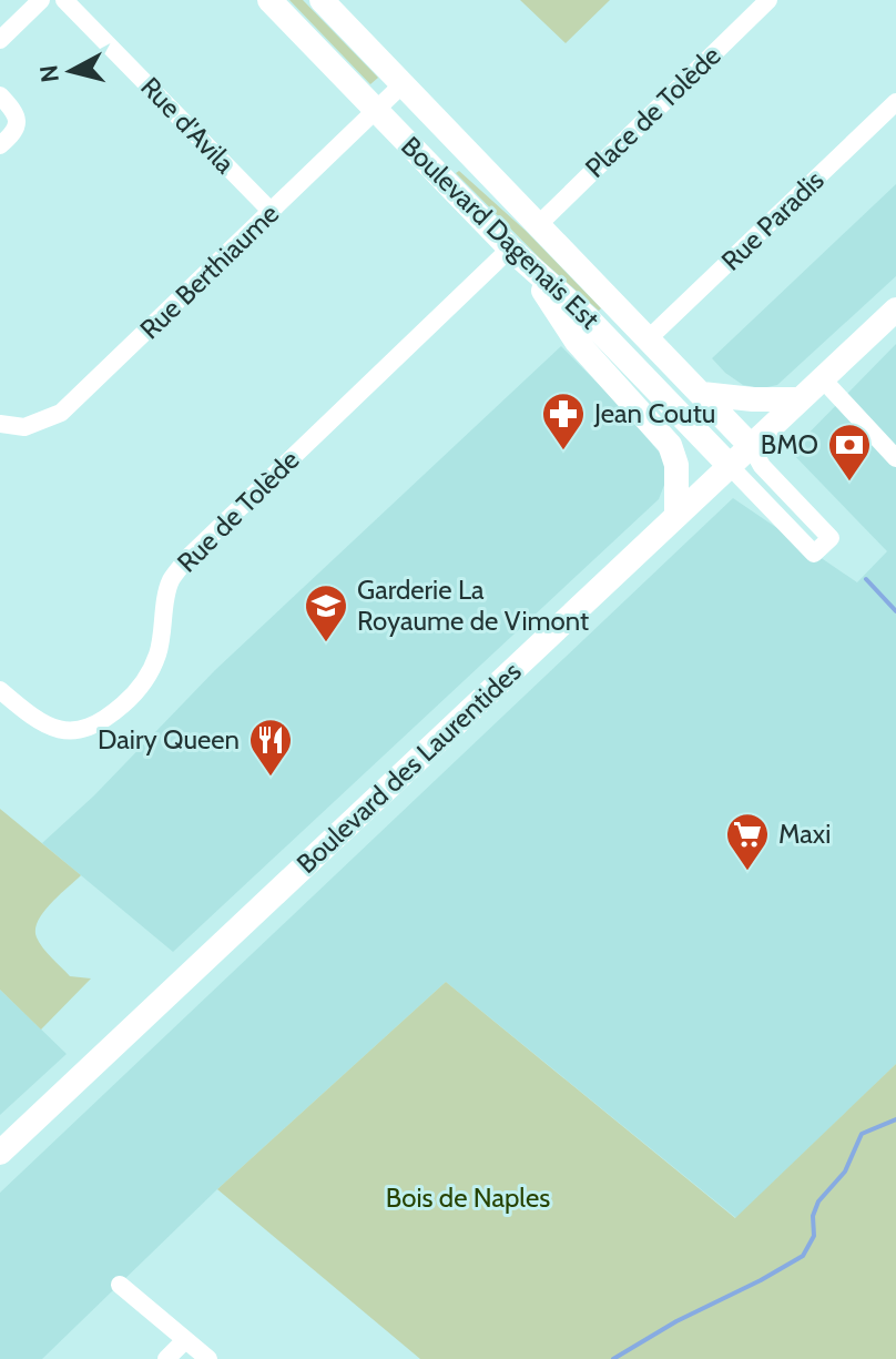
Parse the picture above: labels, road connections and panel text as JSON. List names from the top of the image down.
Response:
{
  "streets": {
    "main road": ["Boulevard Dagenais Est", "Boulevard des Laurentides"],
    "street": [
      "Place de Tolède",
      "Rue d'Avila",
      "Rue Paradis",
      "Rue Berthiaume",
      "Rue de Tolède"
    ]
  },
  "crossings": [
    ["Place de Tolède", "Boulevard Dagenais Est"],
    ["Rue d'Avila", "Rue Berthiaume"],
    ["Rue Paradis", "Boulevard Dagenais Est"],
    ["Boulevard Dagenais Est", "Rue Berthiaume"],
    ["Boulevard Dagenais Est", "Rue de Tolède"],
    ["Boulevard Dagenais Est", "Boulevard des Laurentides"]
  ],
  "parks": ["Bois de Naples"],
  "places": {
    "pharmacy": ["Jean Coutu"],
    "bank": ["BMO"],
    "school or university": ["Garderie La Royaume de Vimont"],
    "restaurant": ["Dairy Queen"],
    "supermarket": ["Maxi"]
  },
  "north": "left"
}
